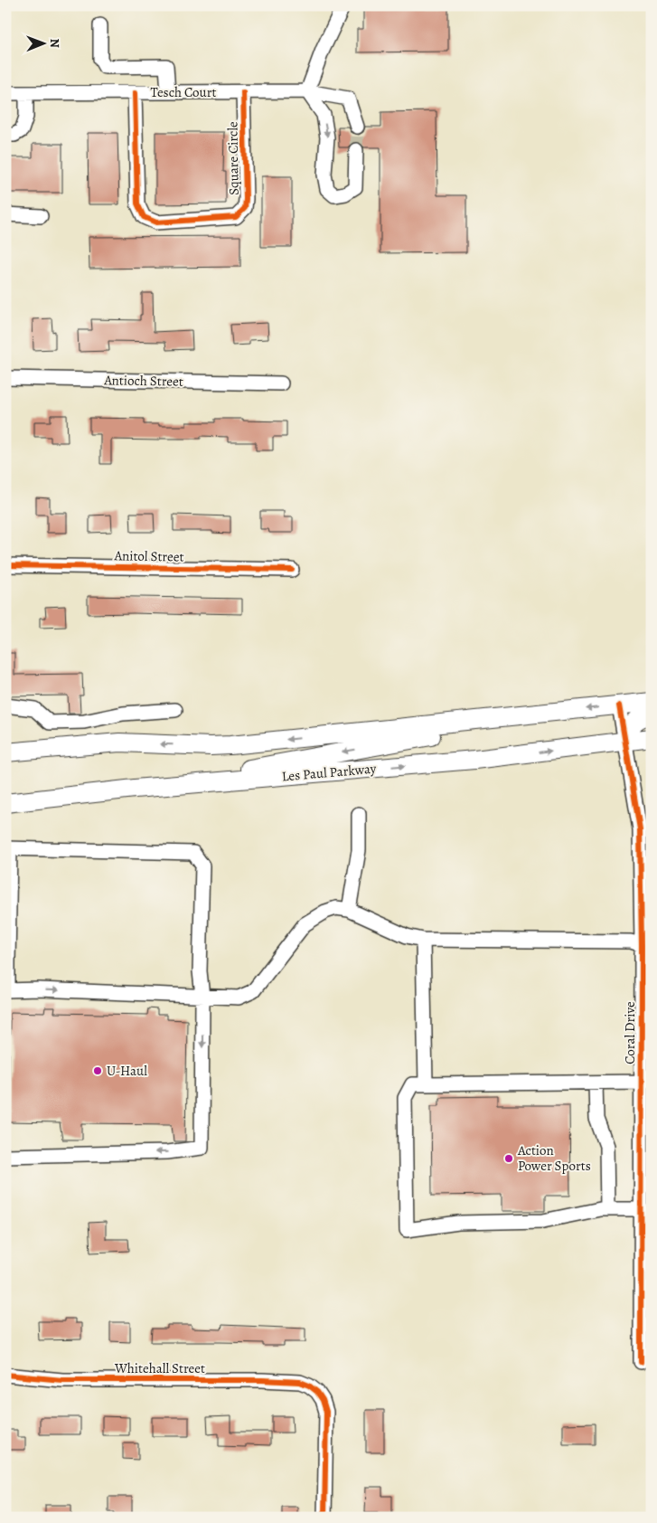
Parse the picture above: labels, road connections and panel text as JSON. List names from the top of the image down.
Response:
{
  "streets": {
    "main road": ["Les Paul Parkway"],
    "street": [
      "Tesch Court",
      "Square Circle",
      "Antioch Street",
      "Anitol Street",
      "Coral Drive",
      "Whitehall Street"
    ]
  },
  "crossings": [
    ["Tesch Court", "Square Circle"],
    ["Les Paul Parkway", "Coral Drive"]
  ],
  "places": ["U-Haul", "Action Power Sports"],
  "north": "right"
}
